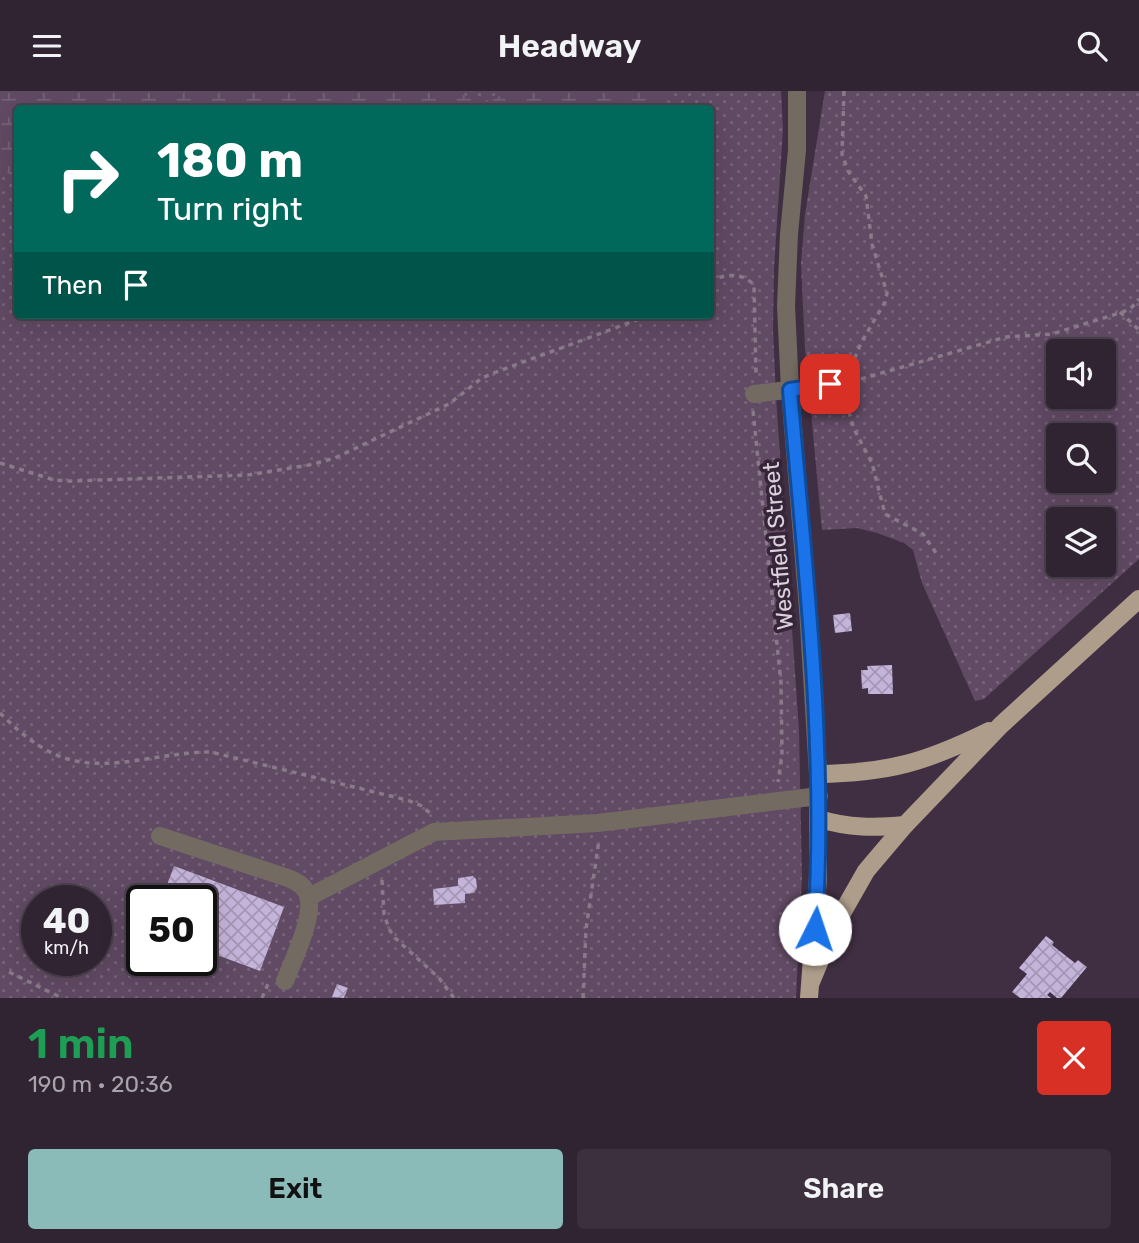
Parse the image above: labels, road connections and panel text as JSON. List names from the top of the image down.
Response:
{
  "streets": {
    "main road": ["Westfield Street"]
  },
  "page": {
    "header": "Headway",
    "turn": ["180 m", "Turn right"],
    "then": "Then",
    "speed": "40 km/h",
    "limit": "50",
    "heading": ["1 min", "190 m · 20:36"],
    "buttons": ["Exit", "Share"]
  }
}
